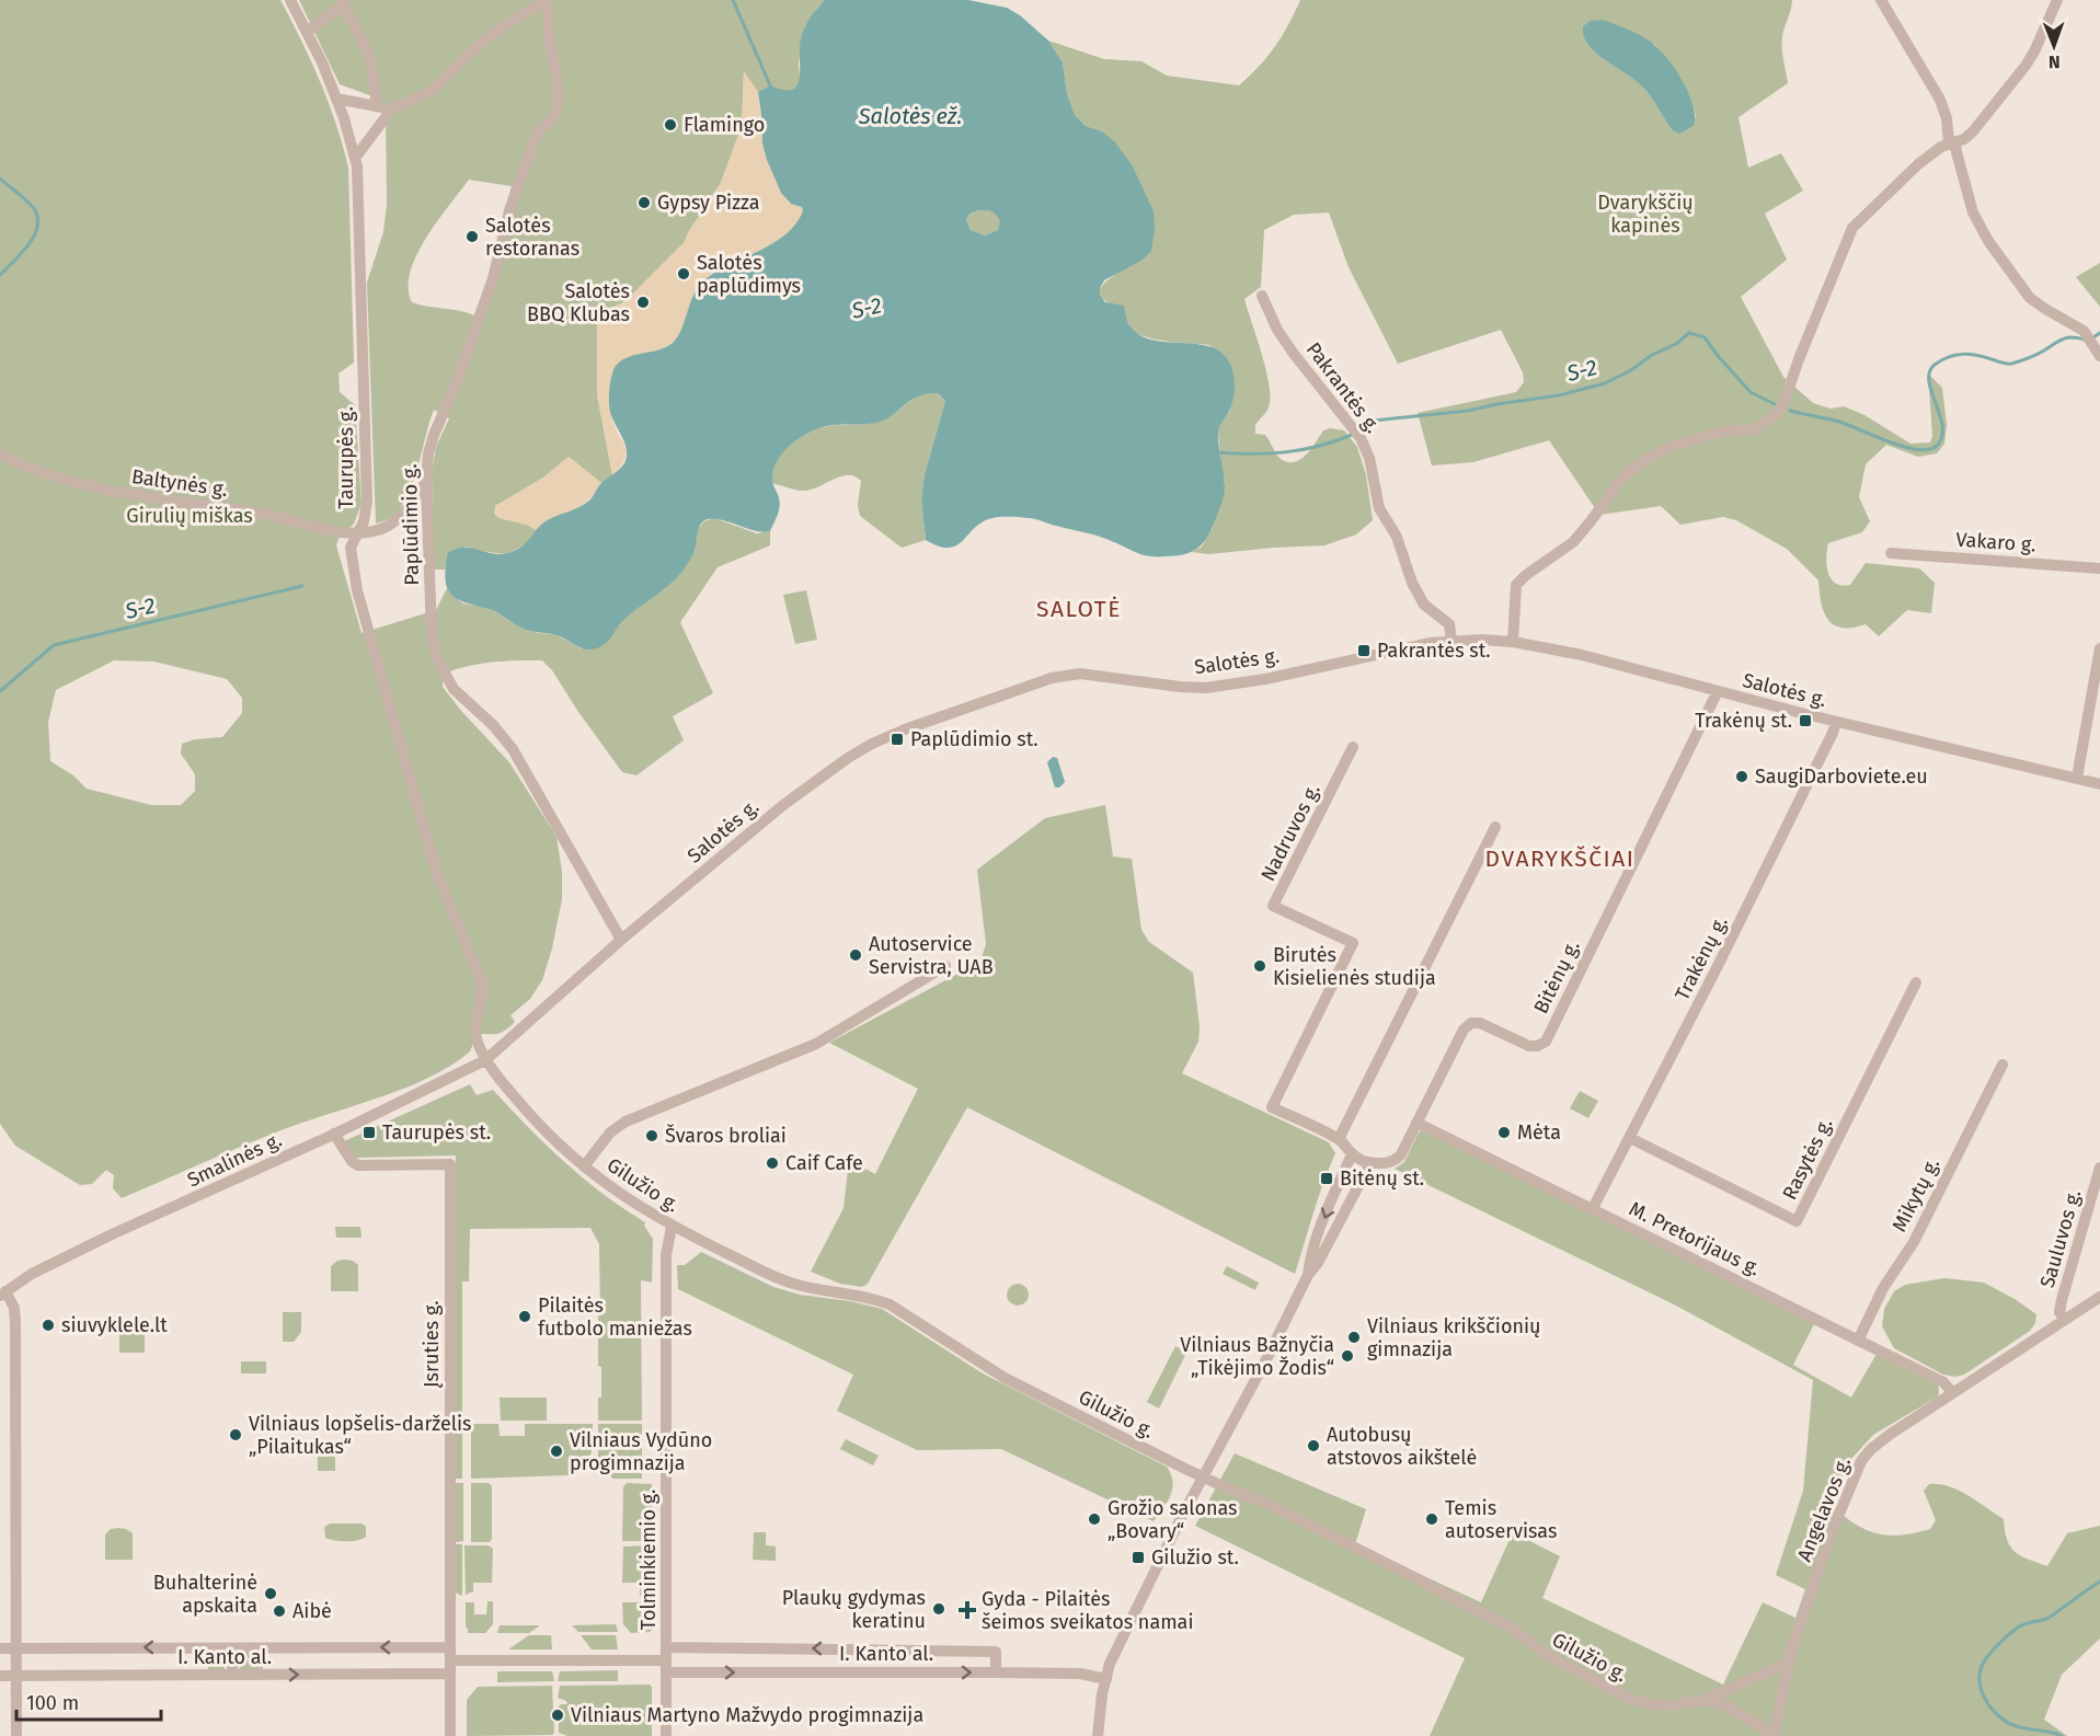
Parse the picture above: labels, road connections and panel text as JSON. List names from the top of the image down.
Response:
{
  "streets": {
    "street": [
      "Pakrantės g.",
      "Taurupės g.",
      "Baltynės g.",
      "Paplūdimio g.",
      "Vakaro g.",
      "Salotės g.",
      "Nadruvos g.",
      "Trakėnų g.",
      "Bitėnų g.",
      "Rasytės g.",
      "Smalinės g.",
      "Gilužio g.",
      "Mikytų g.",
      "M. Pretorijaus g.",
      "Sauluvos g.",
      "Įsruties g.",
      "Angelavos g.",
      "Tolminkiemio g.",
      "I. Kanto al."
    ]
  },
  "crossings": [
    ["Pakrantės g.", "Salotės g."],
    ["Taurupės g.", "Baltynės g."],
    ["Taurupės g.", "Salotės g."],
    ["Taurupės g.", "Smalinės g."],
    ["Taurupės g.", "Gilužio g."],
    ["Paplūdimio g.", "Salotės g."],
    ["Salotės g.", "Trakėnų g."],
    ["Salotės g.", "Bitėnų g."],
    ["Salotės g.", "Smalinės g."],
    ["Salotės g.", "Gilužio g."],
    ["Trakėnų g.", "Rasytės g."],
    ["Trakėnų g.", "M. Pretorijaus g."],
    ["Bitėnų g.", "M. Pretorijaus g."],
    ["Smalinės g.", "Gilužio g."],
    ["Smalinės g.", "Įsruties g."],
    ["Gilužio g.", "Tolminkiemio g."],
    ["Mikytų g.", "M. Pretorijaus g."],
    ["M. Pretorijaus g.", "Angelavos g."],
    ["Sauluvos g.", "Angelavos g."],
    ["Įsruties g.", "I. Kanto al."],
    ["Tolminkiemio g.", "I. Kanto al."]
  ],
  "districts": ["SALOTĖ", "DVARYKŠČIAI"],
  "water": ["Salotės ež.", "S-2"],
  "parks": ["Dvarykščių kapinės", "Girulių miškas"],
  "places": {
    "other": [
      "Flamingo",
      "Gypsy Pizza",
      "Salotės restoranas",
      "Salotės paplūdimys",
      "Salotės BBQ Klubas",
      "SaugiDarboviete.eu",
      "Autoservice Servistra, UAB",
      "Birutės Kisielienės studija",
      "Mėta",
      "Švaros broliai",
      "Caif Cafe",
      "Pilaitės futbolo maniežas",
      "siuvyklele.lt",
      "Vilniaus krikščionių gimnazija",
      "Vilniaus Bažnyčia „Tikėjimo Žodis“",
      "Vilniaus lopšelis-darželis „Pilaitukas“",
      "Autobusų atstovos aikštelė",
      "Vilniaus Vydūno progimnazija",
      "Grožio salonas „Bovary“",
      "Temis autoservisas",
      "Buhalterinė apskaita",
      "Plaukų gydymas keratinu",
      "Aibė",
      "Vilniaus Martyno Mažvydo progimnazija"
    ],
    "transit": [
      "Pakrantės st.",
      "Trakėnų st.",
      "Paplūdimio st.",
      "Taurupės st.",
      "Bitėnų st.",
      "Gilužio st."
    ],
    "health": ["Gyda - Pilaitės šeimos sveikatos namai"]
  },
  "scale_bar": "100 m",
  "north": "bottom"
}
